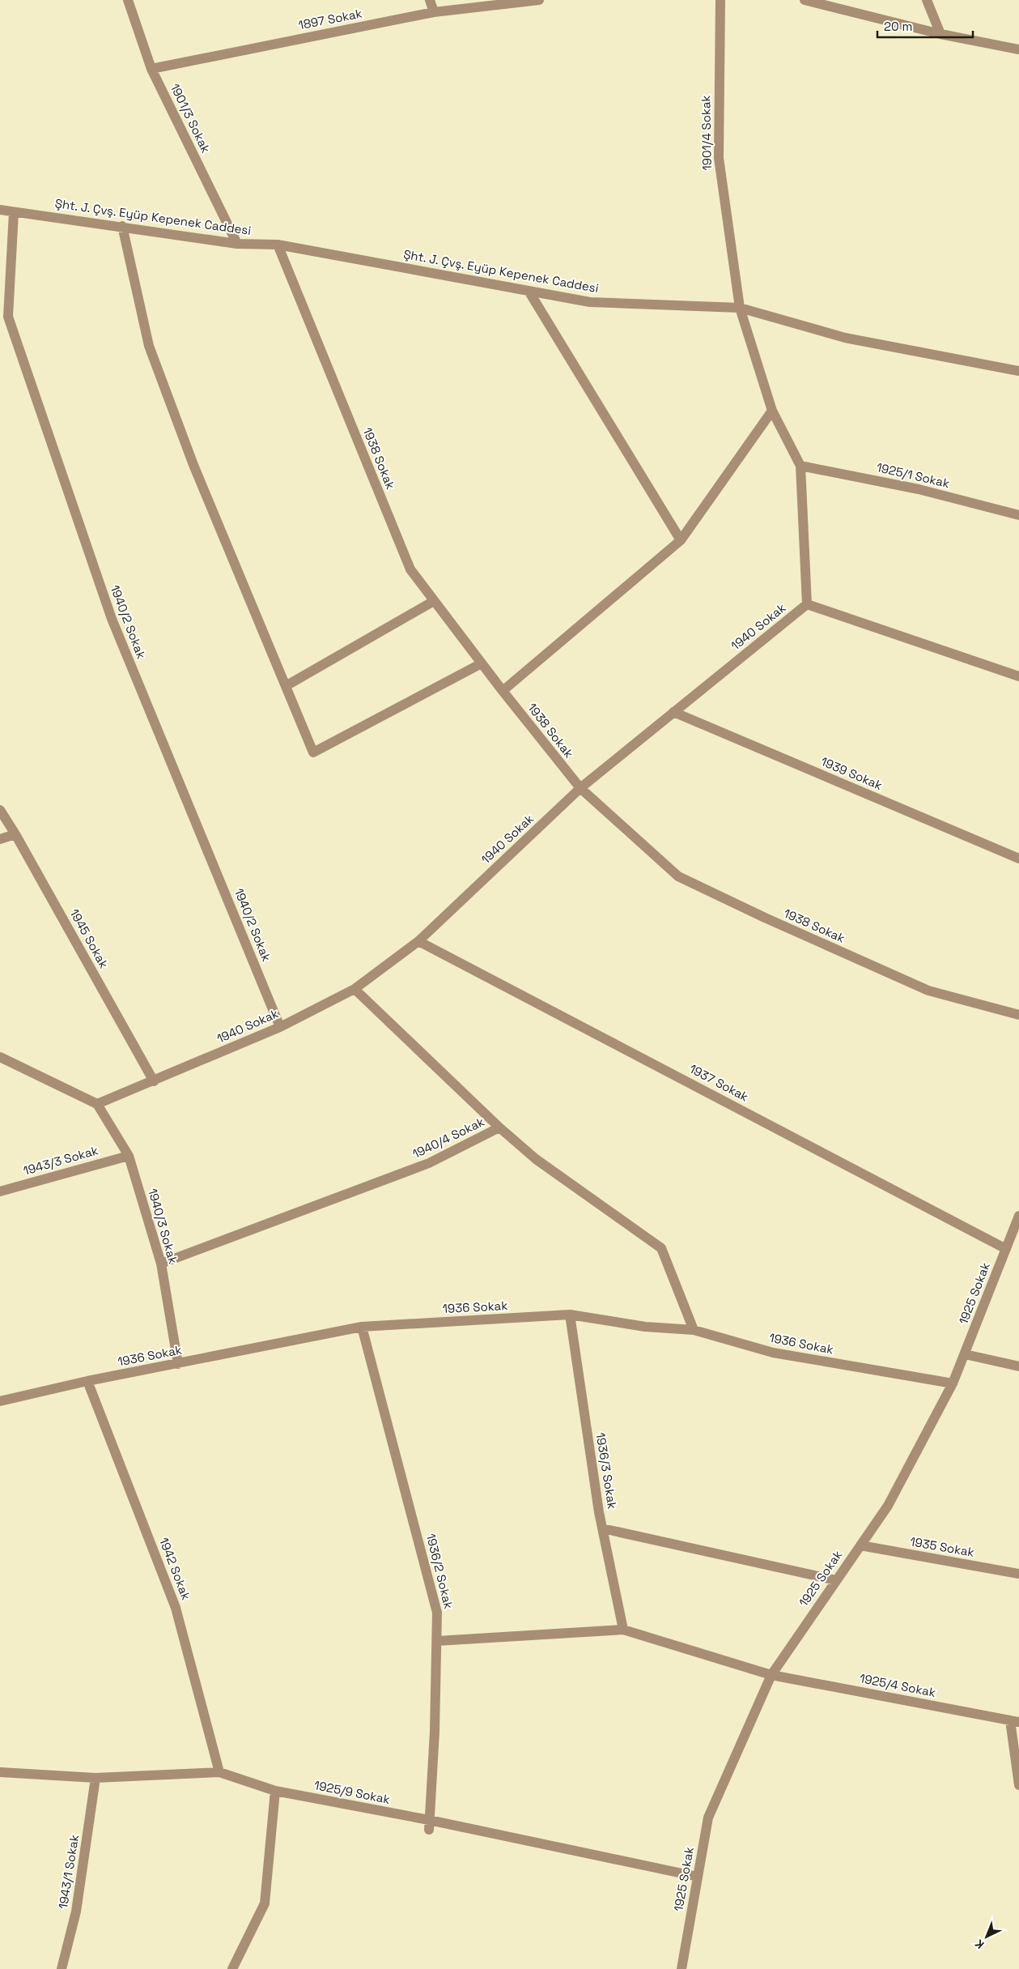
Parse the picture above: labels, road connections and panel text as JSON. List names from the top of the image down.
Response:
{
  "streets": {
    "street": [
      "1897 Sokak",
      "1901/3 Sokak",
      "1901/4 Sokak",
      "Şht. J. Çvş. Eyüp Kepenek Caddesi",
      "1938 Sokak",
      "1925/1 Sokak",
      "1940/2 Sokak",
      "1940 Sokak",
      "1939 Sokak",
      "1945 Sokak",
      "1937 Sokak",
      "1940/4 Sokak",
      "1943/3 Sokak",
      "1940/3 Sokak",
      "1925 Sokak",
      "1936 Sokak",
      "1936/3 Sokak",
      "1935 Sokak",
      "1942 Sokak",
      "1936/2 Sokak",
      "1925/4 Sokak",
      "1925/9 Sokak",
      "1943/1 Sokak"
    ]
  },
  "crossings": [
    ["1897 Sokak", "1901/3 Sokak"],
    ["1901/3 Sokak", "Şht. J. Çvş. Eyüp Kepenek Caddesi"],
    ["1901/4 Sokak", "Şht. J. Çvş. Eyüp Kepenek Caddesi"],
    ["1901/4 Sokak", "1925/1 Sokak"],
    ["Şht. J. Çvş. Eyüp Kepenek Caddesi", "1938 Sokak"],
    ["Şht. J. Çvş. Eyüp Kepenek Caddesi", "1940/2 Sokak"],
    ["1938 Sokak", "1940 Sokak"],
    ["1940/2 Sokak", "1940 Sokak"],
    ["1940 Sokak", "1939 Sokak"],
    ["1940 Sokak", "1945 Sokak"],
    ["1940 Sokak", "1937 Sokak"],
    ["1940 Sokak", "1940/3 Sokak"],
    ["1937 Sokak", "1925 Sokak"],
    ["1940/4 Sokak", "1940/3 Sokak"],
    ["1940/4 Sokak", "1936 Sokak"],
    ["1943/3 Sokak", "1940/3 Sokak"],
    ["1940/3 Sokak", "1936 Sokak"],
    ["1925 Sokak", "1936 Sokak"],
    ["1925 Sokak", "1935 Sokak"],
    ["1925 Sokak", "1925/4 Sokak"],
    ["1925 Sokak", "1925/9 Sokak"],
    ["1936 Sokak", "1936/3 Sokak"],
    ["1936 Sokak", "1942 Sokak"],
    ["1936 Sokak", "1936/2 Sokak"],
    ["1936/3 Sokak", "1925/4 Sokak"],
    ["1942 Sokak", "1925/9 Sokak"],
    ["1936/2 Sokak", "1925/9 Sokak"],
    ["1925/9 Sokak", "1943/1 Sokak"]
  ],
  "scale_bar": "20 m",
  "north": "bottom left"
}
